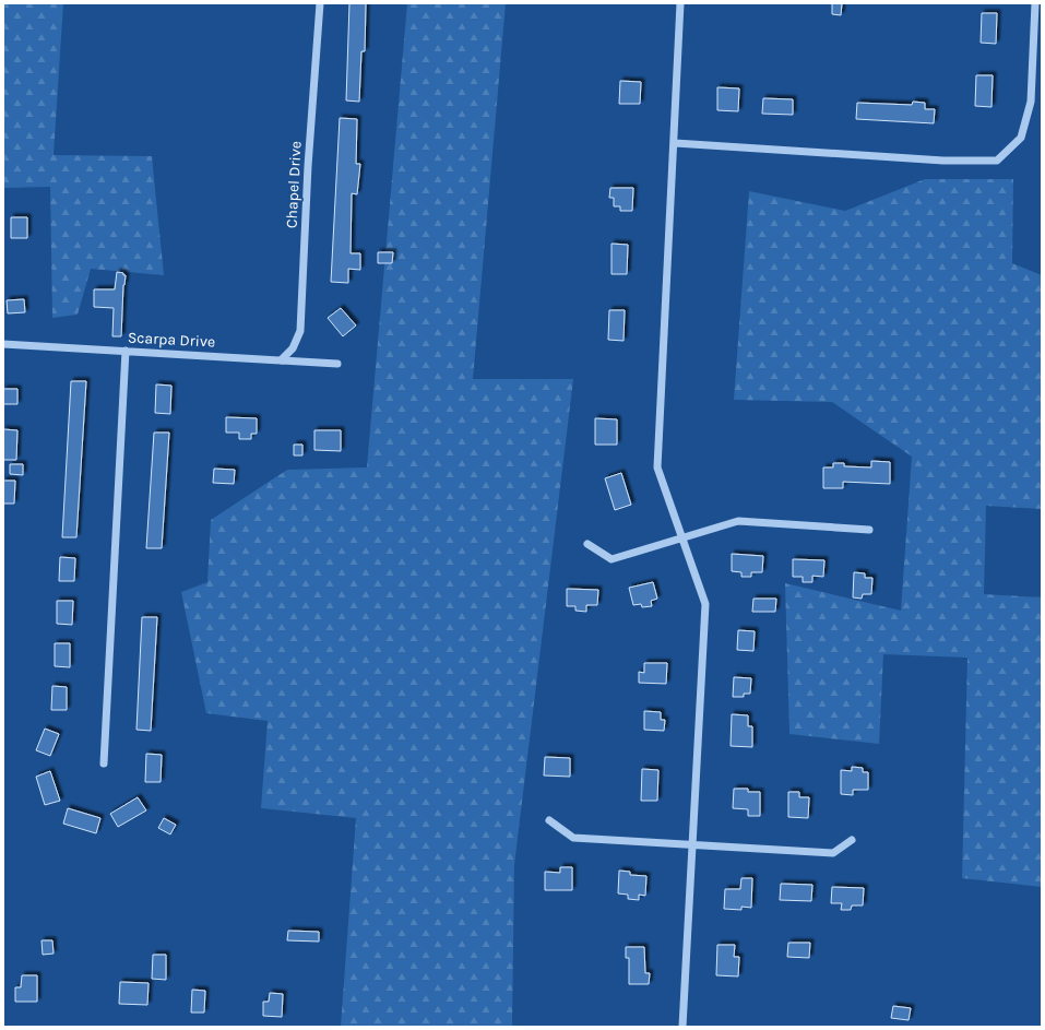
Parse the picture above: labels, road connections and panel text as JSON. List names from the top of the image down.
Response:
{
  "streets": {
    "street": ["Chapel Drive", "Scarpa Drive"]
  },
  "crossings": [
    ["Chapel Drive", "Scarpa Drive"]
  ]
}
